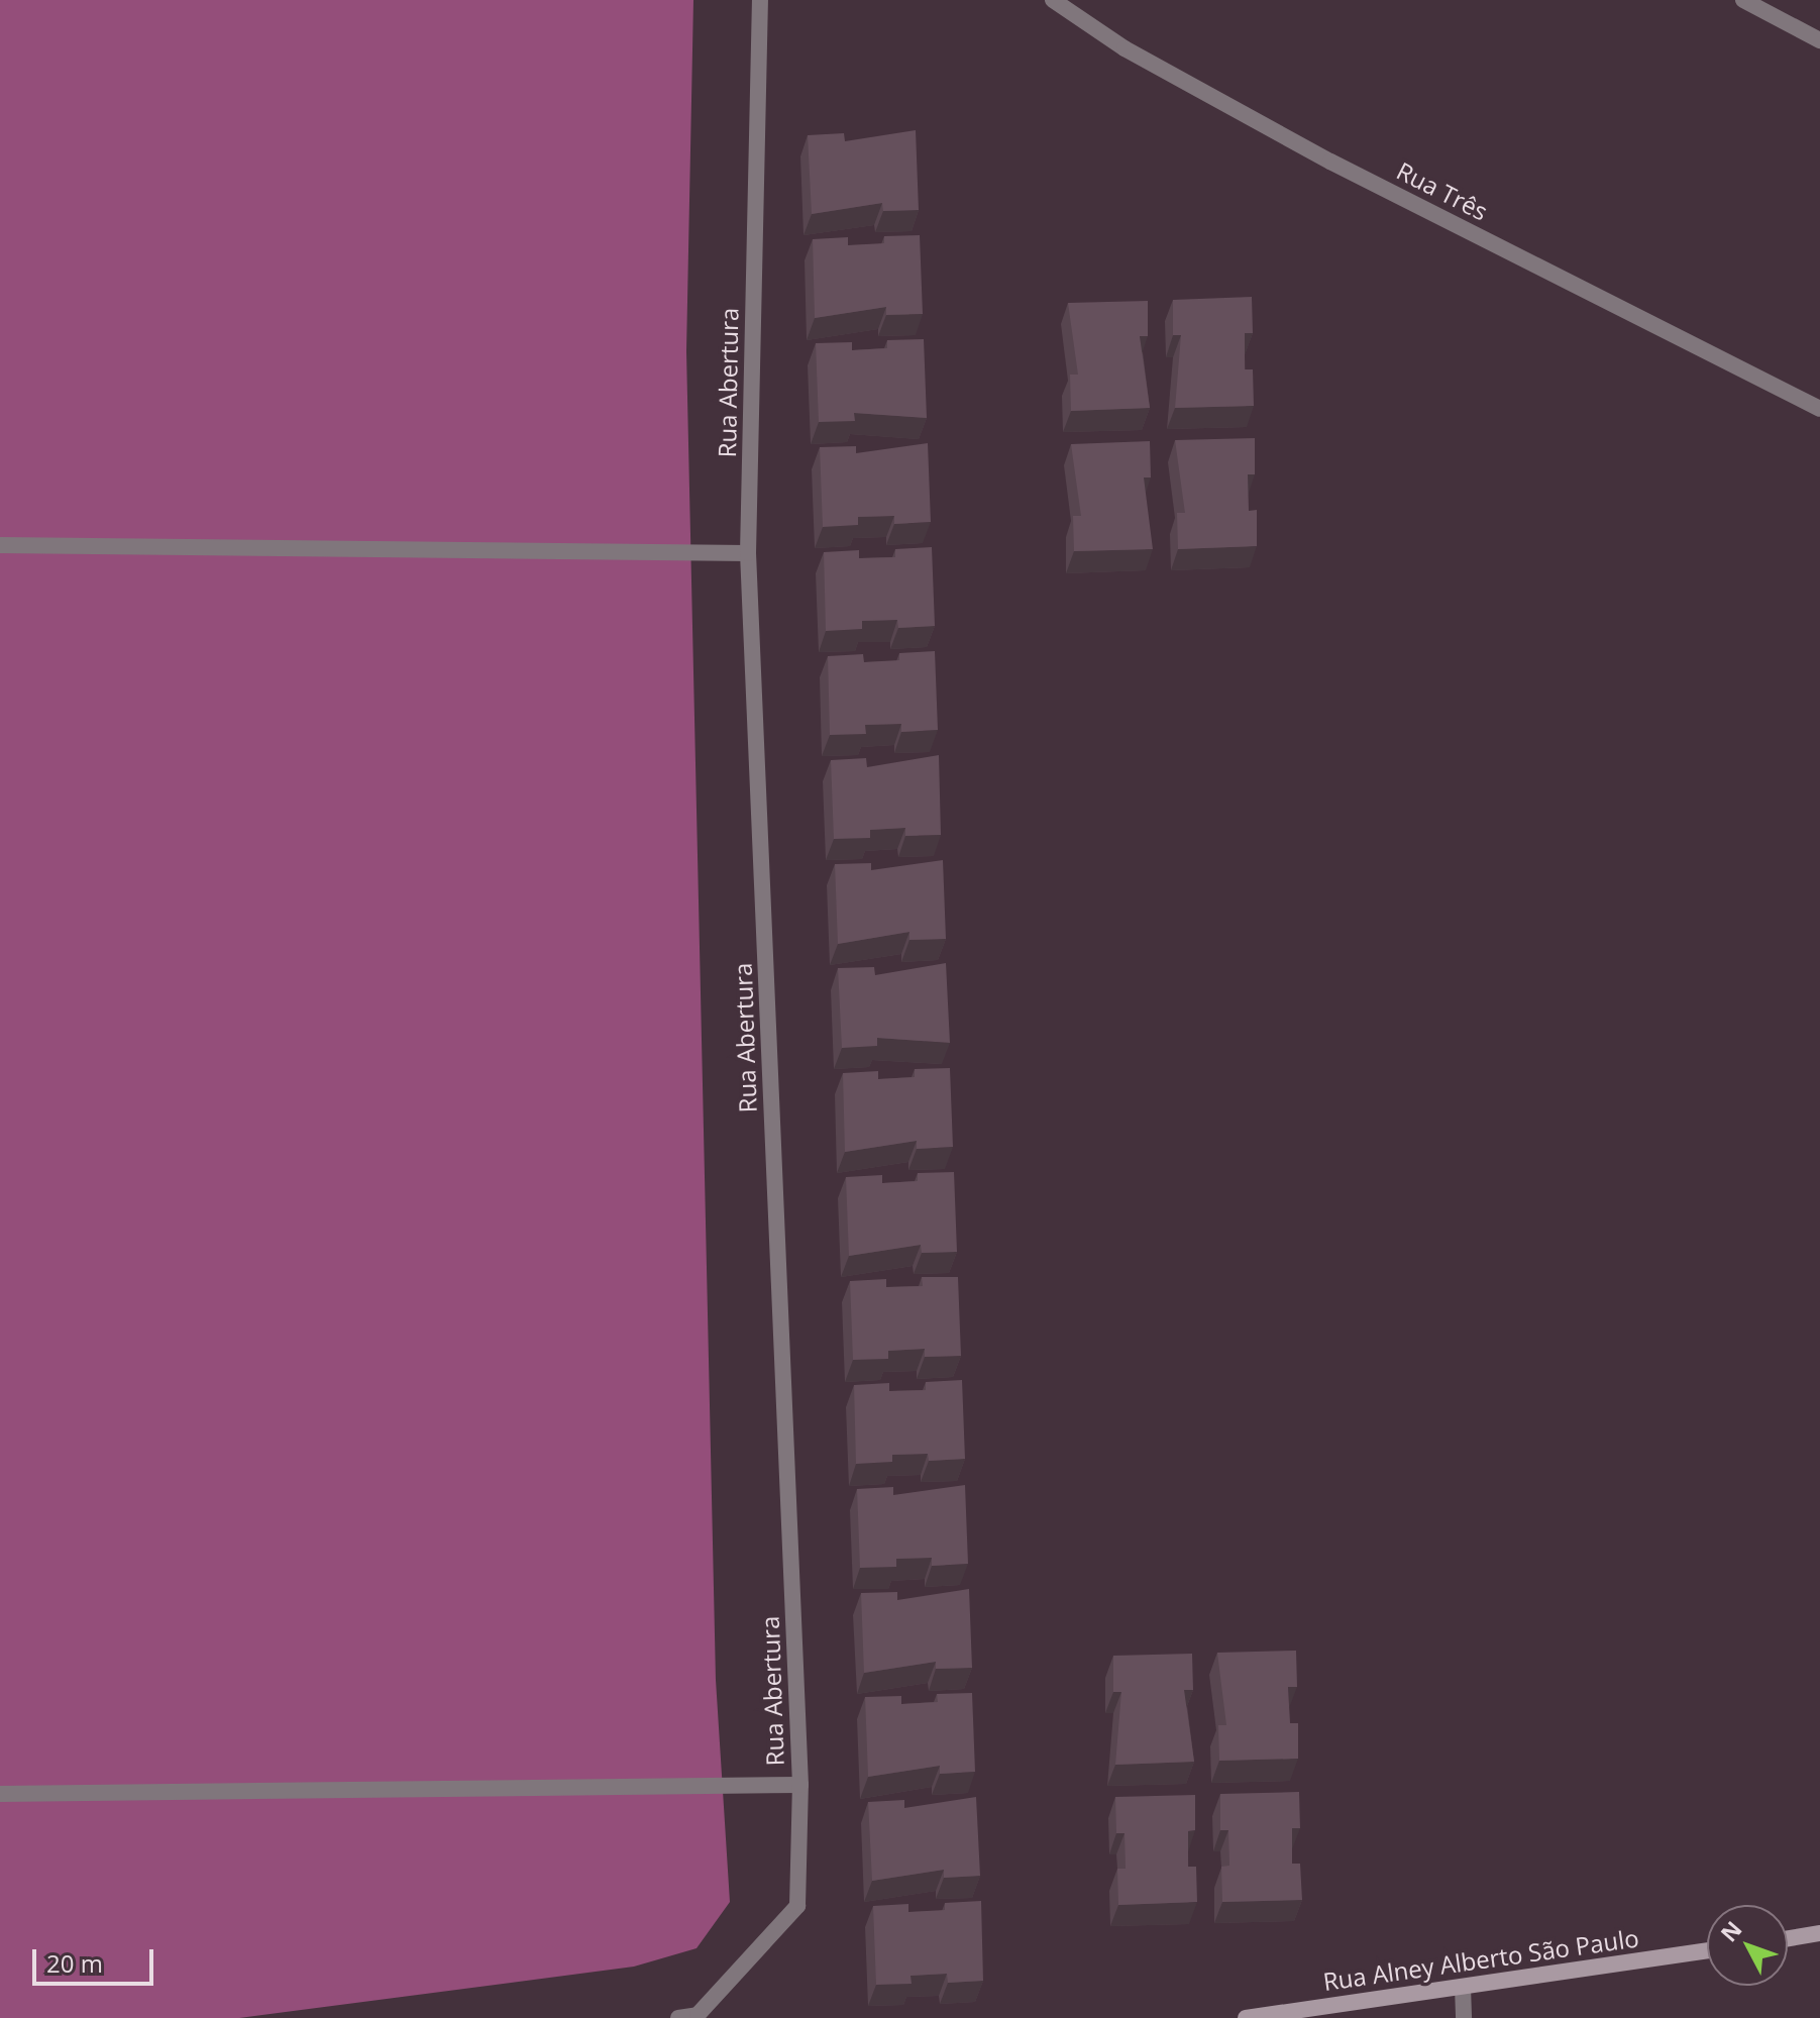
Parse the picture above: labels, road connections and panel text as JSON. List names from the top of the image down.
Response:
{
  "streets": {
    "street": ["Rua Três", "Rua Abertura", "Rua Alney Alberto São Paulo"]
  },
  "scale_bar": "20 m",
  "north": "top left"
}
